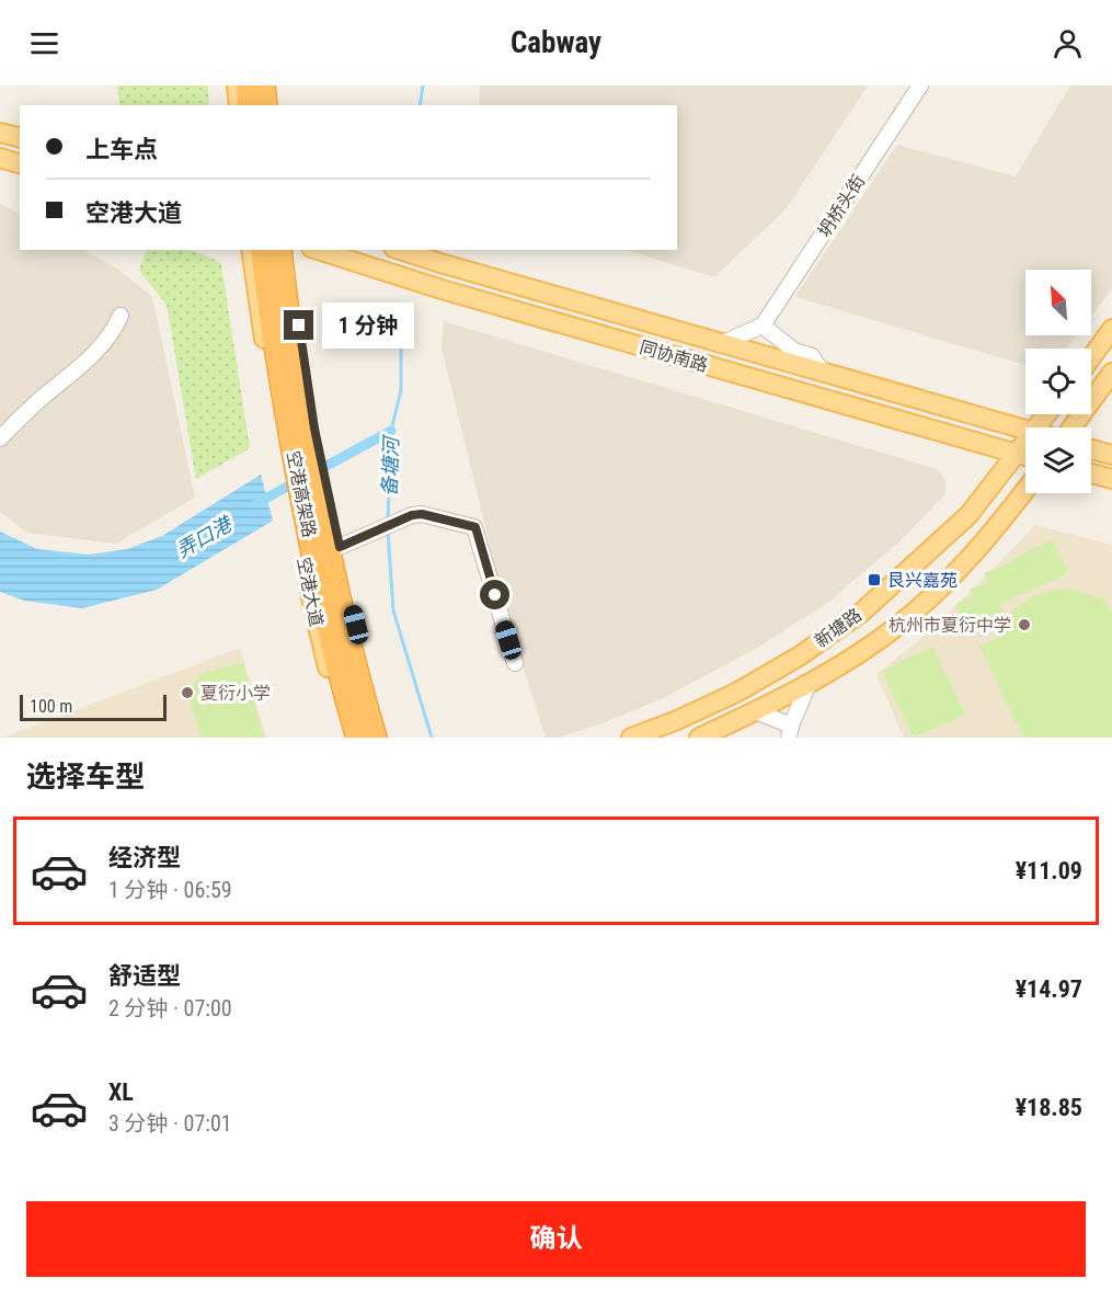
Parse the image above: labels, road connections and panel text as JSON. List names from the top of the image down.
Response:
{
  "streets": {
    "highway": ["空港高架路"],
    "main road": ["同协南路", "空港大道", "新塘路"],
    "street": ["坍桥头街"]
  },
  "crossings": [
    ["同协南路", "新塘路"]
  ],
  "water": ["备塘河", "弄口港"],
  "places": {
    "transit": ["艮兴嘉苑"],
    "other": ["杭州市夏衍中学", "夏衍小学"]
  },
  "scale_bar": "100 m",
  "north": "top left",
  "page": {
    "header": "Cabway",
    "banner": ["上车点", "空港大道"],
    "bubble": "1 分钟",
    "scale": "100 m",
    "heading": "选择车型",
    "list": [
      {
        "name": "经济型",
        "note": "1 分钟 · 06:59",
        "value": "¥11.09"
      },
      {
        "name": "舒适型",
        "note": "2 分钟 · 07:00",
        "value": "¥14.97"
      },
      {
        "name": "XL",
        "note": "3 分钟 · 07:01",
        "value": "¥18.85"
      }
    ],
    "buttons": "确认"
  }
}
